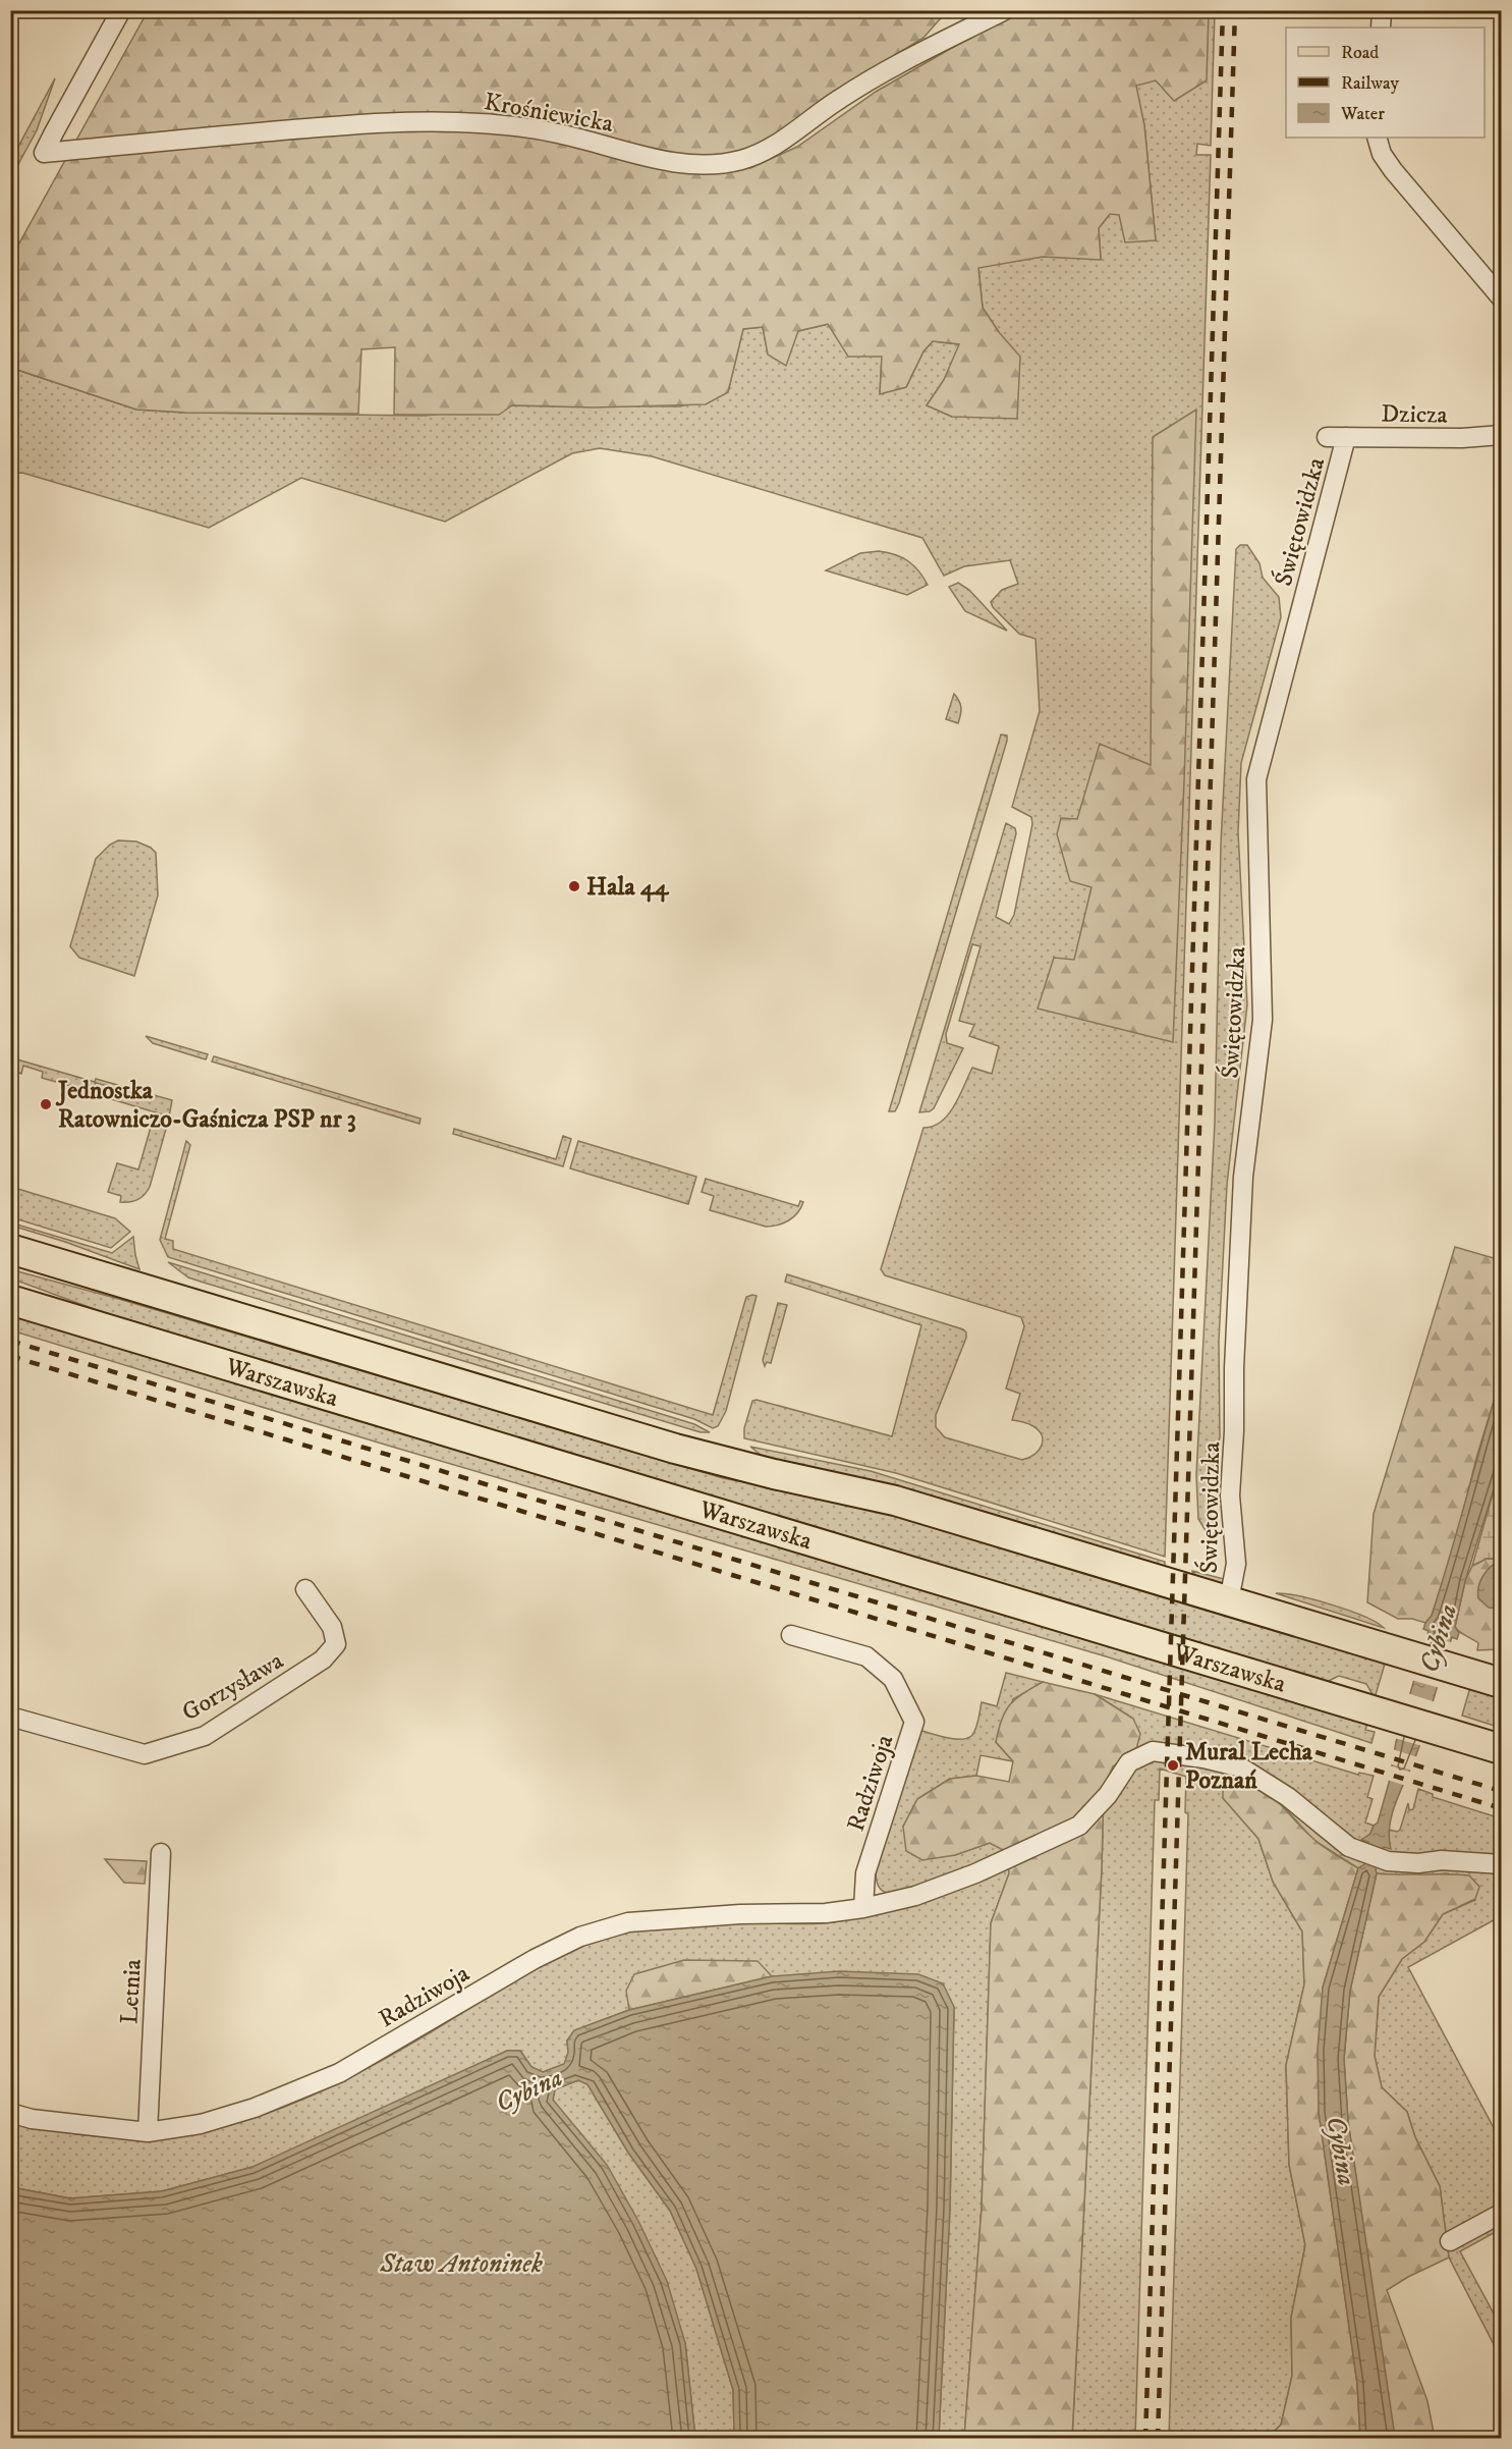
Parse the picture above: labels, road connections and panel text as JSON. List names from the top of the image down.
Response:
{
  "streets": {
    "main road": ["Warszawska"],
    "street": [
      "Krośniewicka",
      "Dzicza",
      "Świętowidzka",
      "Gorzysława",
      "Radziwoja",
      "Letnia"
    ]
  },
  "crossings": [
    ["Dzicza", "Świętowidzka"],
    ["Świętowidzka", "Warszawska"],
    ["Radziwoja", "Letnia"]
  ],
  "water": ["Cybina", "Staw Antoninek"],
  "places": ["Hala 44", "Jednostka Ratowniczo-Gaśnicza PSP nr 3", "Mural Lecha Poznań"],
  "legend": ["Road", "Railway", "Water"]
}
